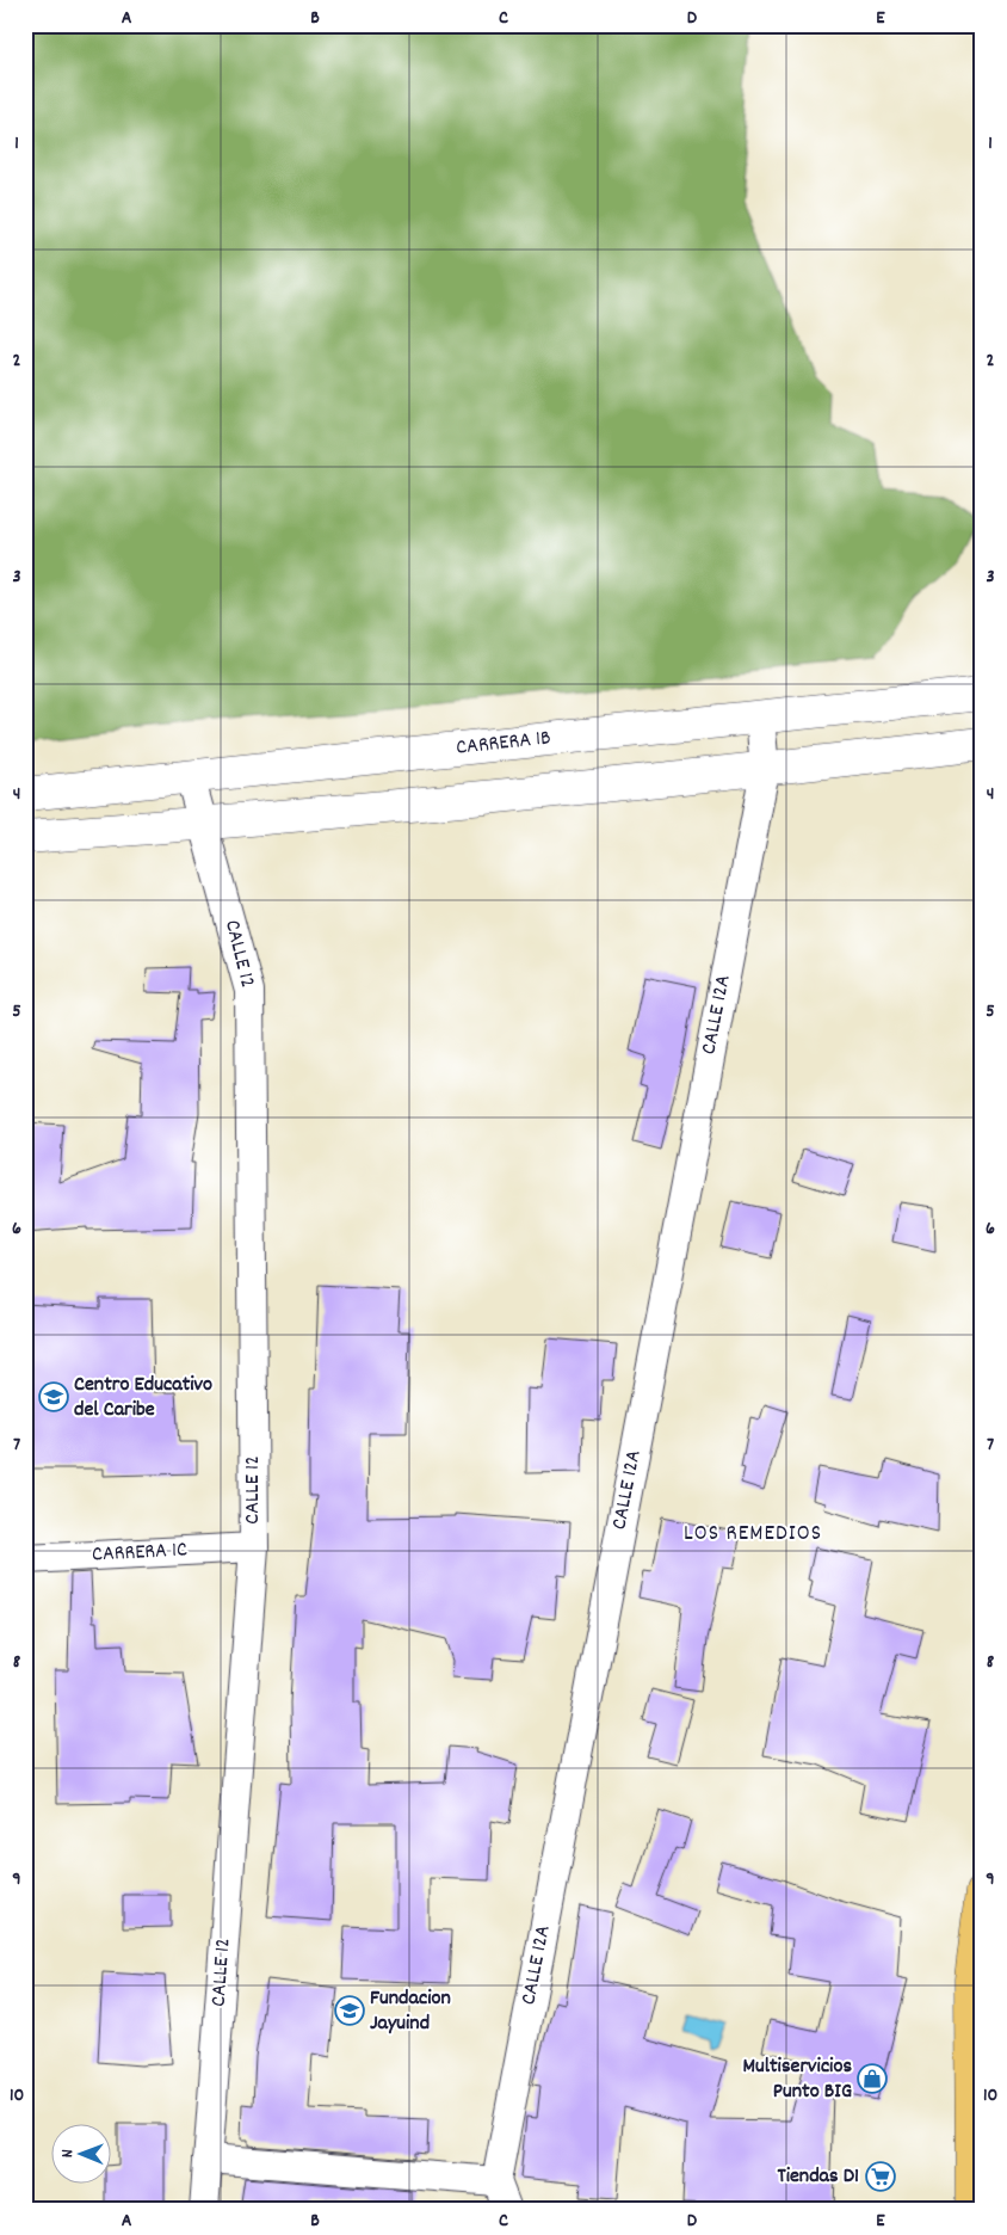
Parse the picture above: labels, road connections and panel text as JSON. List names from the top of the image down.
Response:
{
  "streets": {
    "street": [
      "CARRERA 1B",
      "CALLE 12",
      "CALLE 12A",
      "CARRERA 1C"
    ]
  },
  "crossings": [
    ["CARRERA 1B", "CALLE 12"],
    ["CARRERA 1B", "CALLE 12A"],
    ["CALLE 12", "CARRERA 1C"]
  ],
  "districts": ["LOS REMEDIOS"],
  "places": {
    "school or university": ["Centro Educativo del Caribe", "Fundacion Jayuind"],
    "shop": ["Multiservicios Punto BIG"],
    "supermarket": ["Tiendas D1"]
  },
  "north": "left",
  "grid": {
    "columns": [
      "A",
      "B",
      "C",
      "D",
      "E"
    ],
    "rows": [
      "1",
      "2",
      "3",
      "4",
      "5",
      "6",
      "7",
      "8",
      "9",
      "10"
    ]
  }
}
